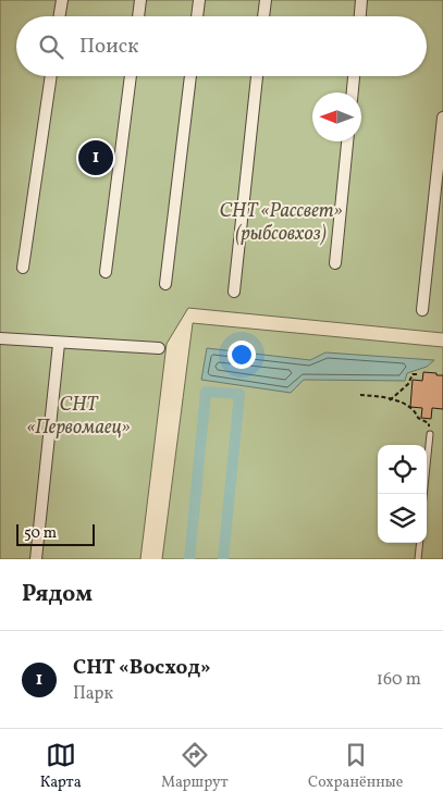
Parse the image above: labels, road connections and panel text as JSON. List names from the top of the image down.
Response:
{
  "parks": ["СНТ «Рассвет» (рыбсовхоз)", "СНТ «Первомаец»"],
  "scale_bar": "50 m",
  "north": "left",
  "page": {
    "search": "Поиск",
    "pins": "1",
    "scale": "50 m",
    "heading": "Рядом",
    "list": [
      {
        "mark": "1",
        "name": "СНТ «Восход»",
        "note": "Парк",
        "value": "160 m"
      }
    ],
    "nav": ["Карта", "Маршрут", "Сохранённые"]
  }
}
